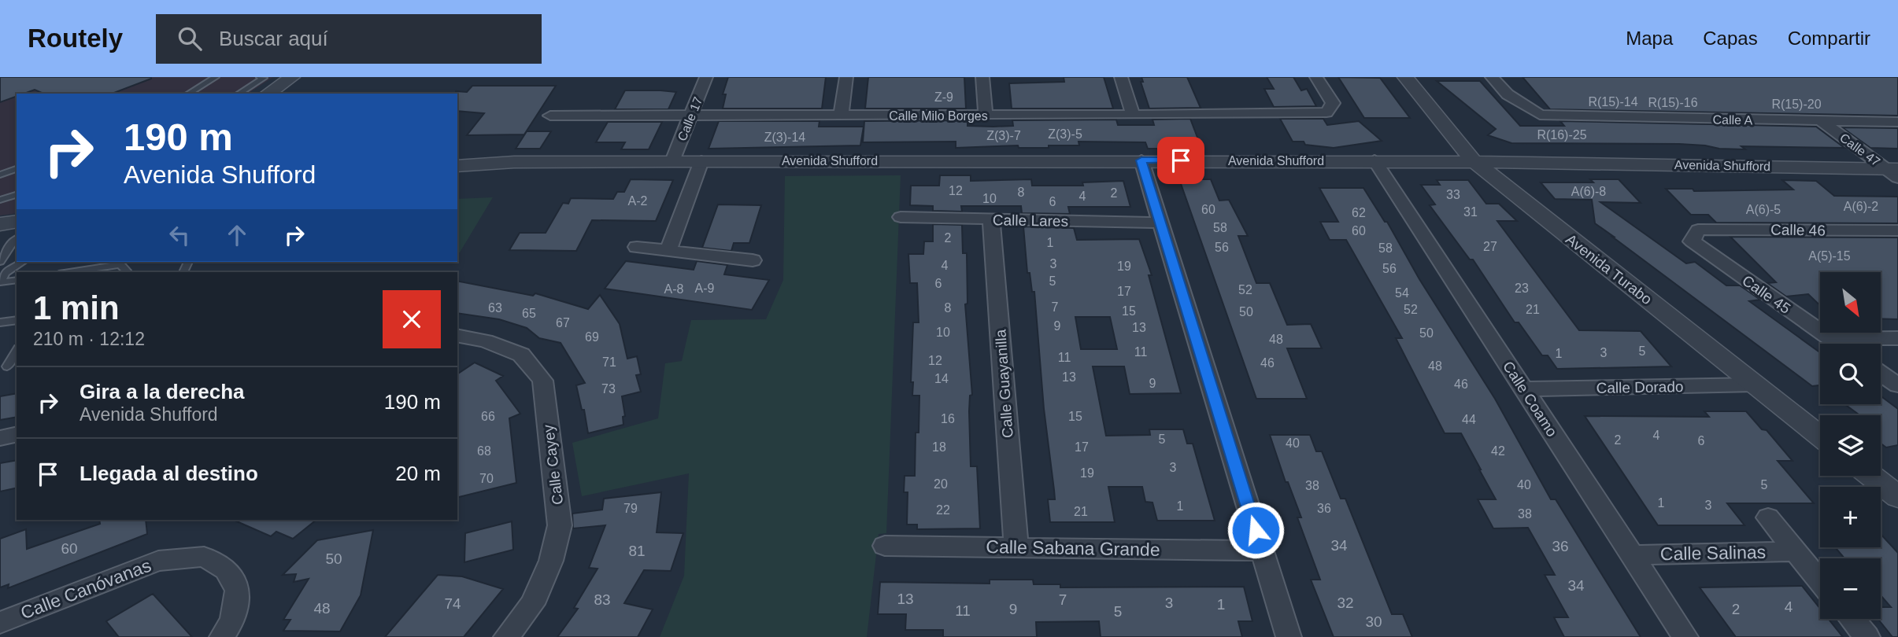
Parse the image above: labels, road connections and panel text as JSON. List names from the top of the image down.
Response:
{
  "streets": {
    "street": [
      "Calle Milo Borges",
      "Calle 17",
      "Calle A",
      "Calle 47",
      "Avenida Shufford",
      "Calle Lares",
      "Calle 46",
      "Avenida Turabo",
      "Calle 45",
      "Calle Guayanilla",
      "Calle Dorado",
      "Calle Coamo",
      "Calle Cayey",
      "Calle Sabana Grande",
      "Calle Salinas",
      "Calle Canóvanas"
    ]
  },
  "crossings": [
    ["Calle Milo Borges", "Calle 17"],
    ["Calle 17", "Avenida Shufford"],
    ["Calle A", "Calle 47"],
    ["Calle 47", "Avenida Shufford"],
    ["Avenida Shufford", "Avenida Turabo"],
    ["Avenida Shufford", "Calle Coamo"],
    ["Calle Lares", "Calle Guayanilla"],
    ["Calle 46", "Calle 45"],
    ["Avenida Turabo", "Calle Dorado"],
    ["Calle Guayanilla", "Calle Sabana Grande"],
    ["Calle Dorado", "Calle Coamo"],
    ["Calle Coamo", "Calle Salinas"]
  ],
  "house_numbers": [
    "Z-9",
    "R(15)-14",
    "R(15)-16",
    "R(15)-20",
    "Z(3)-5",
    "R(16)-25",
    "Z(3)-7",
    "Z(3)-14",
    "12",
    "A(6)-8",
    "8",
    "2",
    "33",
    "4",
    "10",
    "A-2",
    "6",
    "A(6)-2",
    "60",
    "A(6)-5",
    "31",
    "62",
    "58",
    "60",
    "2",
    "1",
    "27",
    "56",
    "58",
    "A(5)-15",
    "3",
    "4",
    "19",
    "56",
    "5",
    "6",
    "A-9",
    "23",
    "A-8",
    "52",
    "17",
    "54",
    "7",
    "63",
    "8",
    "52",
    "21",
    "15",
    "50",
    "65",
    "67",
    "9",
    "13",
    "10",
    "50",
    "69",
    "48",
    "5",
    "11",
    "3",
    "1",
    "11",
    "12",
    "71",
    "46",
    "48",
    "13",
    "14",
    "9",
    "46",
    "73",
    "66",
    "15",
    "16",
    "44",
    "4",
    "5",
    "2",
    "6",
    "40",
    "18",
    "17",
    "68",
    "42",
    "3",
    "19",
    "70",
    "20",
    "40",
    "5",
    "38",
    "1",
    "3",
    "1",
    "79",
    "36",
    "22",
    "21",
    "38",
    "34",
    "36",
    "60",
    "81",
    "50",
    "34",
    "13",
    "83",
    "7",
    "3",
    "32",
    "74",
    "1",
    "4",
    "48",
    "9",
    "2",
    "11",
    "5",
    "30"
  ],
  "north": "bottom right",
  "page": {
    "header": "Routely",
    "search": "Buscar aquí",
    "nav": ["Mapa", "Capas", "Compartir"],
    "turn": ["190 m", "Avenida Shufford"],
    "map_buttons": ["+", "−"],
    "heading": ["1 min", "210 m · 12:12"],
    "list": [
      {
        "name": "Gira a la derecha",
        "note": "Avenida Shufford",
        "value": "190 m"
      },
      {
        "name": "Llegada al destino",
        "value": "20 m"
      }
    ]
  }
}
